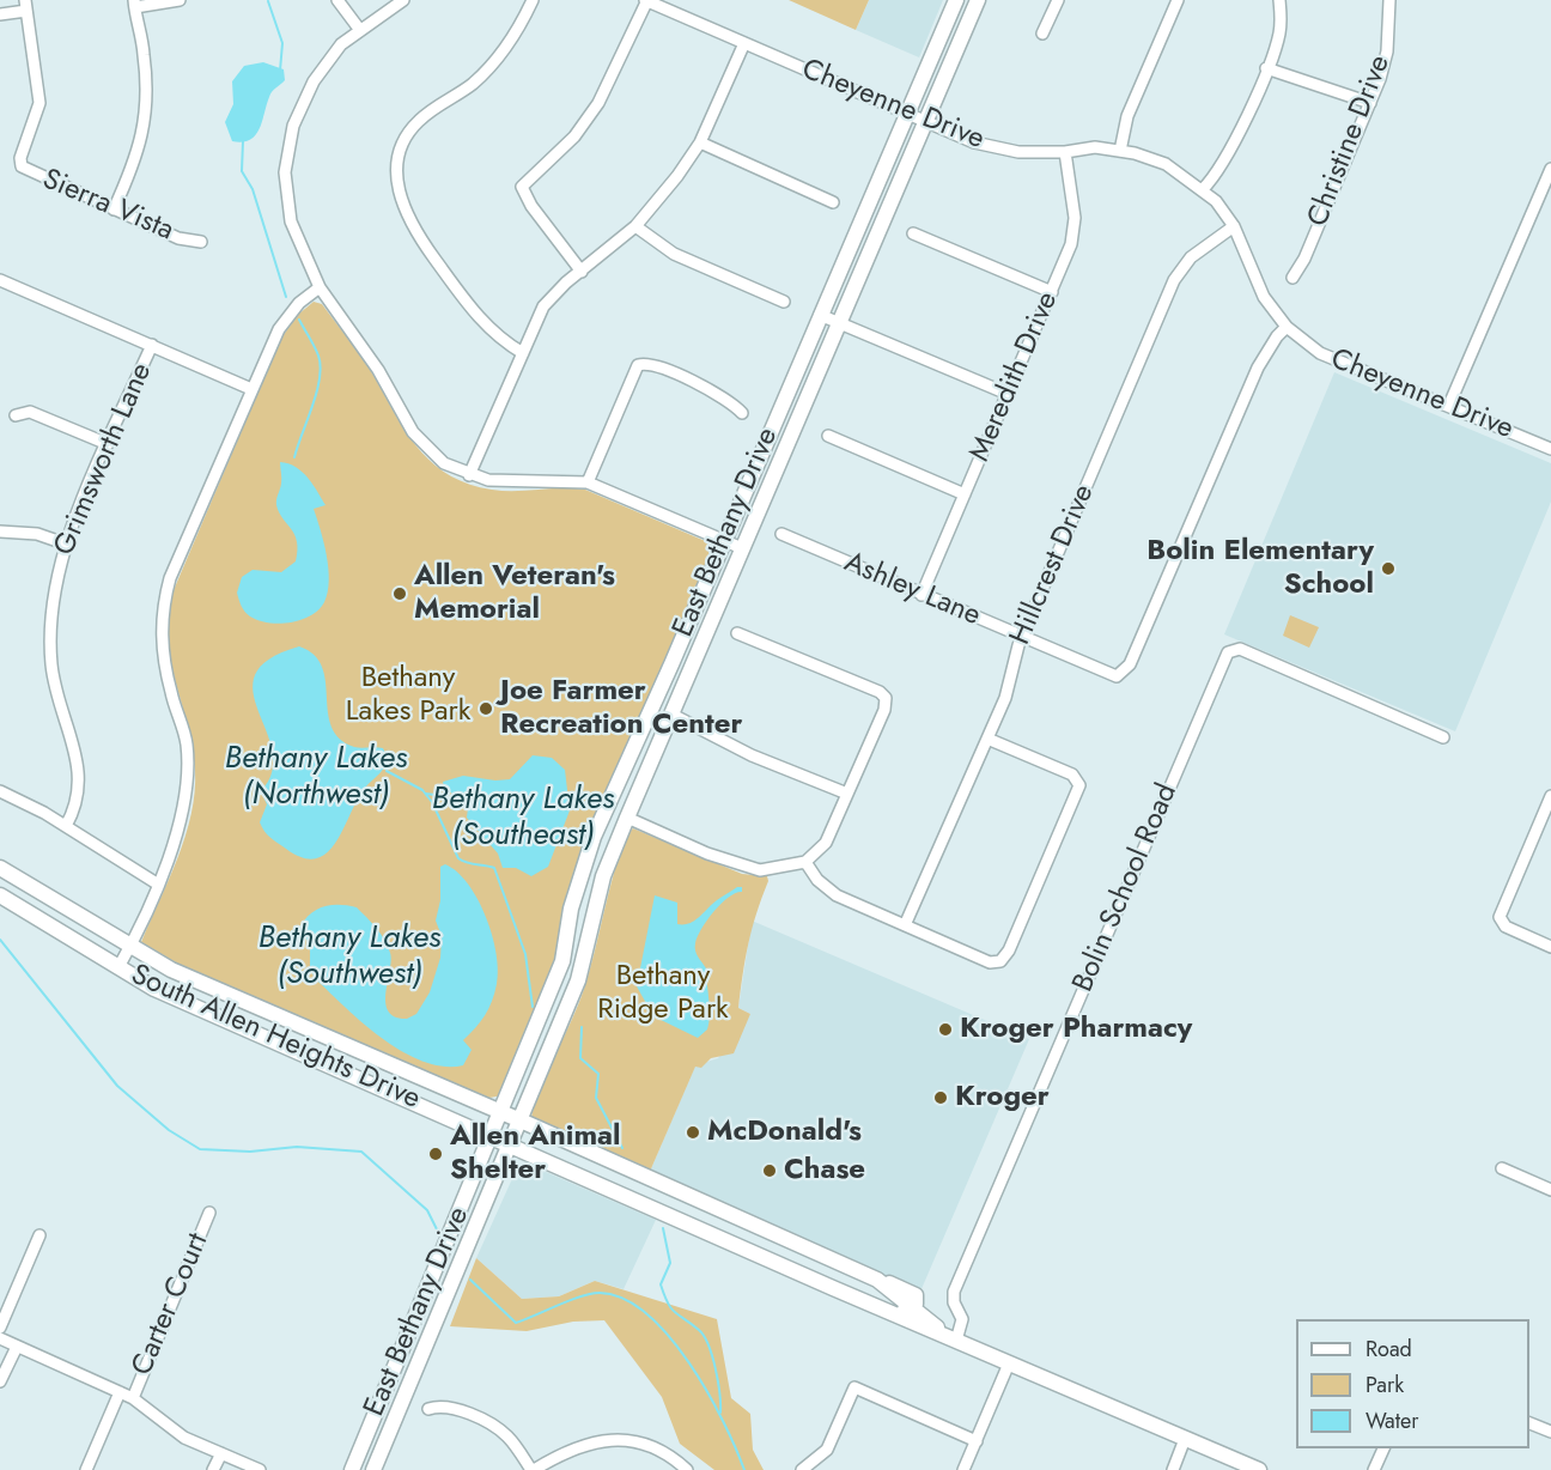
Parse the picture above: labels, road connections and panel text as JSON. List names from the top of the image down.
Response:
{
  "streets": {
    "main road": ["East Bethany Drive", "South Allen Heights Drive"],
    "street": [
      "Cheyenne Drive",
      "Christine Drive",
      "Sierra Vista",
      "Meredith Drive",
      "Grimsworth Lane",
      "Hillcrest Drive",
      "Ashley Lane",
      "Bolin School Road",
      "Carter Court"
    ]
  },
  "crossings": [
    ["Cheyenne Drive", "Meredith Drive"],
    ["Cheyenne Drive", "East Bethany Drive"],
    ["Cheyenne Drive", "Hillcrest Drive"],
    ["Cheyenne Drive", "Ashley Lane"],
    ["Meredith Drive", "Ashley Lane"],
    ["East Bethany Drive", "South Allen Heights Drive"],
    ["Hillcrest Drive", "Ashley Lane"],
    ["Bolin School Road", "South Allen Heights Drive"]
  ],
  "water": ["Bethany Lakes (Northwest)", "Bethany Lakes (Southeast)", "Bethany Lakes (Southwest)"],
  "parks": ["Bethany Lakes Park", "Bethany Ridge Park"],
  "places": [
    "Bolin Elementary School",
    "Allen Veteran's Memorial",
    "Joe Farmer Recreation Center",
    "Kroger Pharmacy",
    "Kroger",
    "McDonald's",
    "Allen Animal Shelter",
    "Chase"
  ],
  "legend": ["Road", "Park", "Water"]
}
